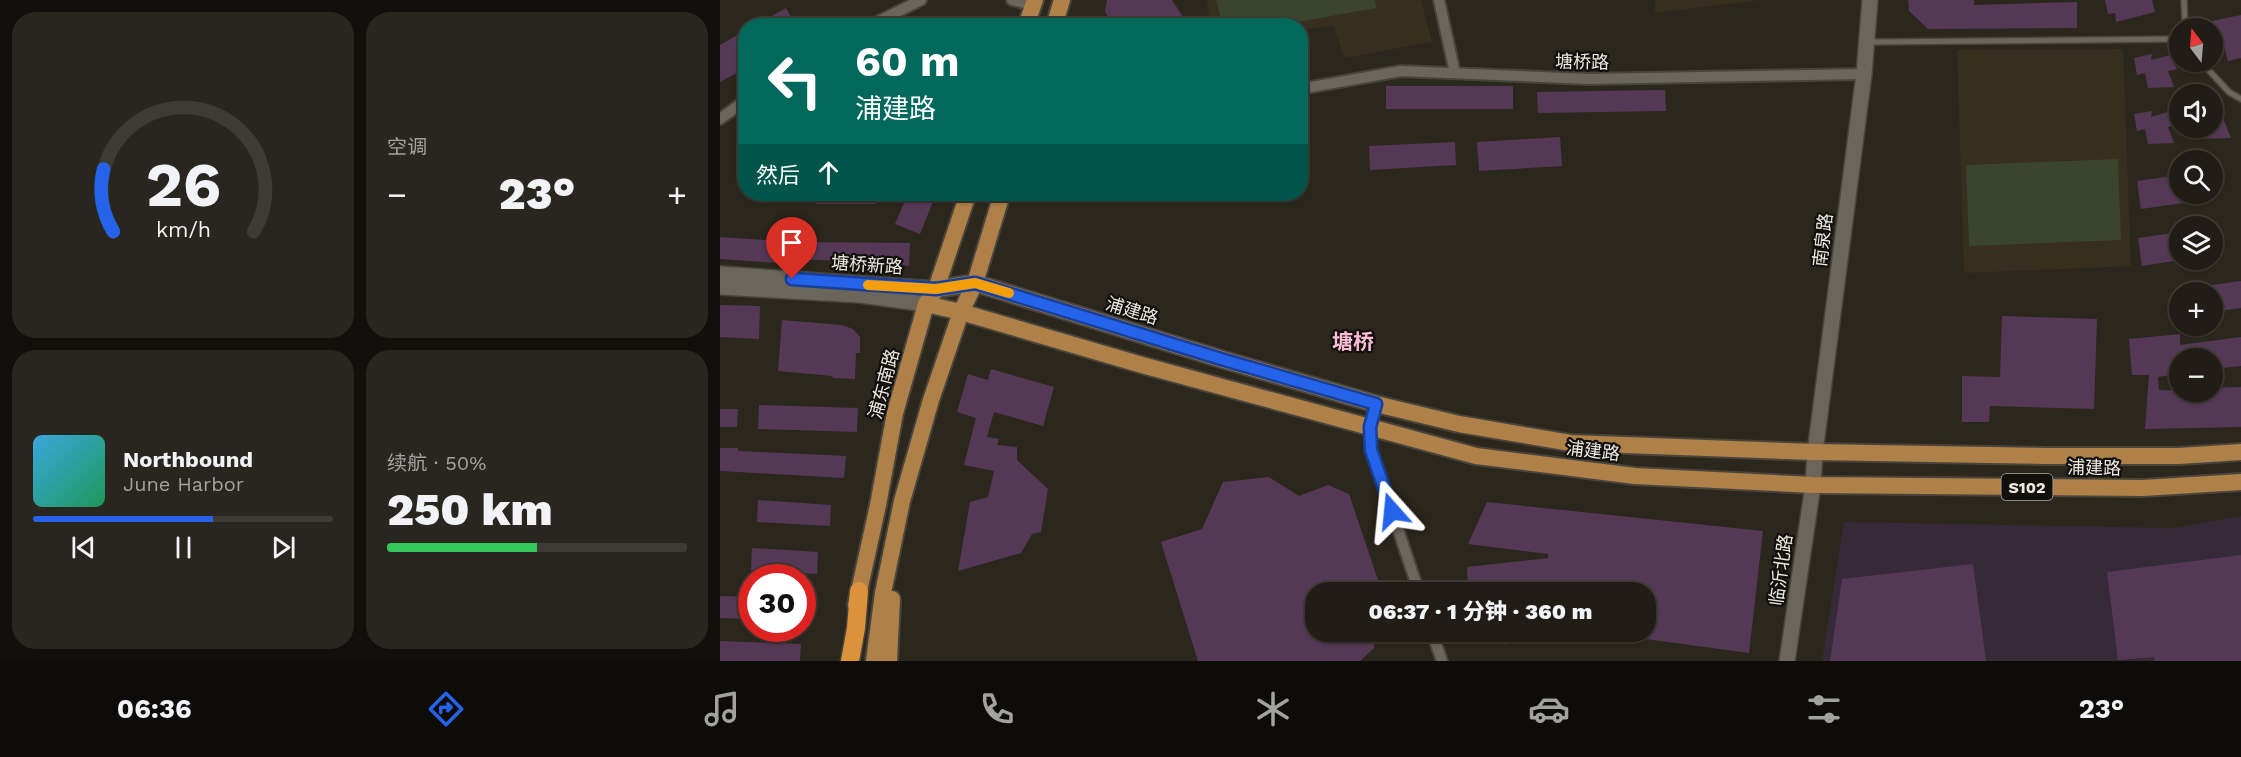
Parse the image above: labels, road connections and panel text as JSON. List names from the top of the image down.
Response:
{
  "streets": {
    "main road": [
      "塘桥新路",
      "浦建路",
      "浦东南路",
      "S102"
    ],
    "street": ["塘桥路", "南泉路", "临沂北路"]
  },
  "crossings": [
    ["塘桥路", "南泉路"],
    ["南泉路", "浦建路"],
    ["南泉路", "临沂北路"],
    ["塘桥新路", "浦建路"],
    ["塘桥新路", "浦东南路"],
    ["浦建路", "临沂北路"]
  ],
  "districts": ["塘桥"],
  "north": "top",
  "page": {
    "tile": [
      "空调",
      ["续航 · 50%", "250 km"]
    ],
    "map_buttons": ["+", "−"],
    "turn": ["60 m", "浦建路"],
    "then": "然后",
    "heat": ["−", "23°", "+"],
    "song": ["Northbound", "June Harbor"],
    "limit": "30",
    "trip": "06:37 · 1 分钟 · 360 m",
    "tabs": ["06:36", "23°"],
    "gauge": ["26", "km/h"]
  }
}
